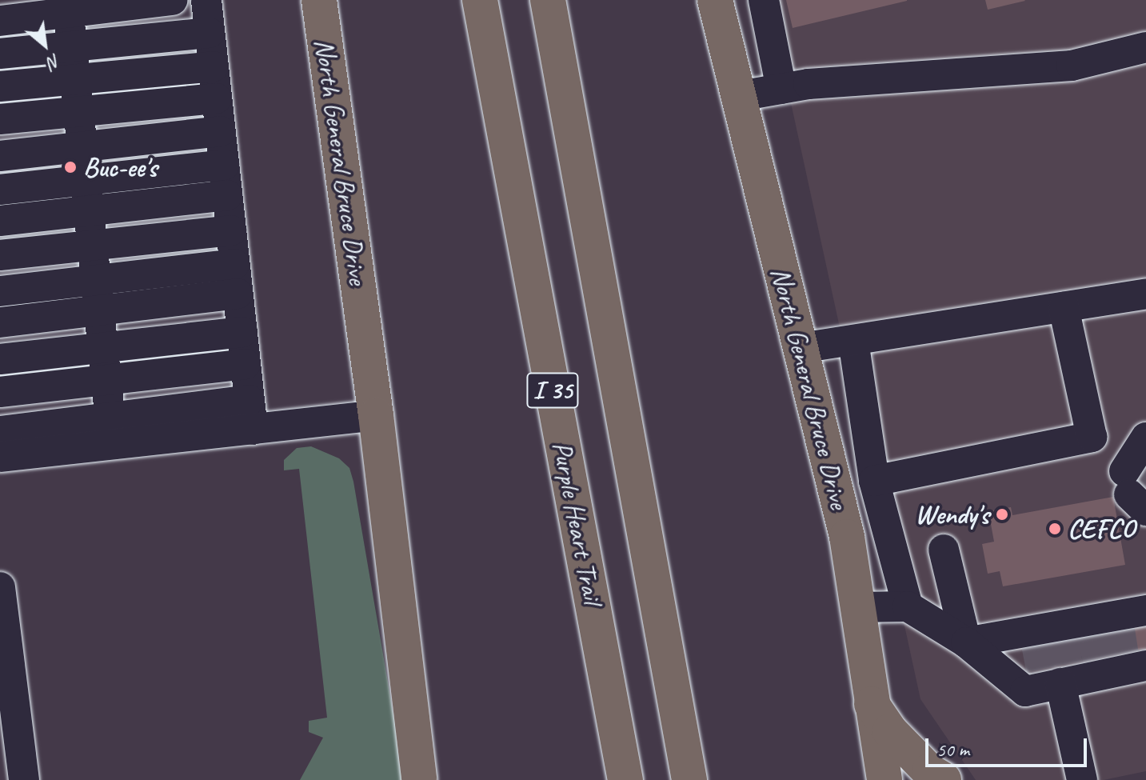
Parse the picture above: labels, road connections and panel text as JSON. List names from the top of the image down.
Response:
{
  "streets": {
    "main road": ["North General Bruce Drive", "I 35", "Purple Heart Trail"]
  },
  "places": ["Buc-ee's", "Wendy's", "CEFCO"],
  "scale_bar": "50 m",
  "north": "bottom right"
}
